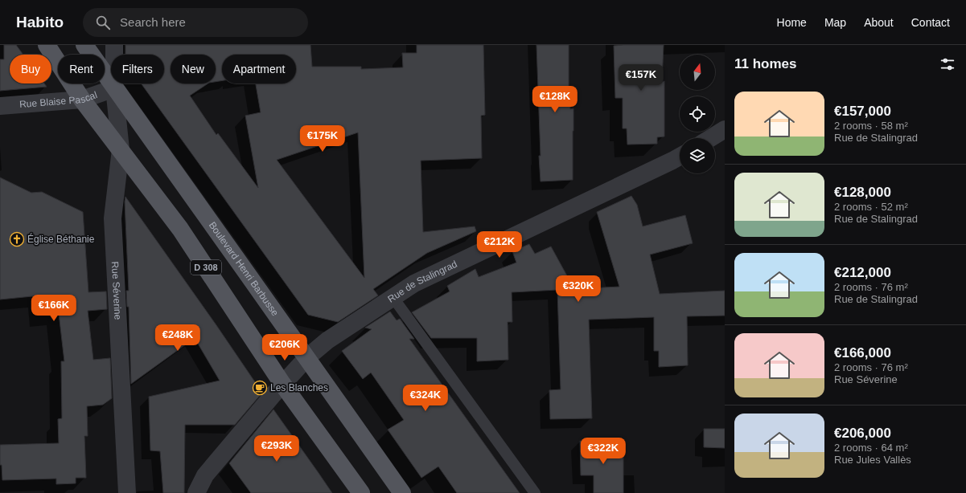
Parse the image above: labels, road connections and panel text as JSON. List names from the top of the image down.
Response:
{
  "streets": {
    "main road": ["D 308", "Boulevard Henri Barbusse"],
    "street": ["Rue Blaise Pascal", "Rue de Stalingrad", "Rue Séverine"]
  },
  "crossings": [
    ["Rue Blaise Pascal", "D 308"],
    ["Rue Blaise Pascal", "Boulevard Henri Barbusse"],
    ["Rue Blaise Pascal", "Rue Séverine"],
    ["D 308", "Rue de Stalingrad"],
    ["D 308", "Rue Séverine"],
    ["Boulevard Henri Barbusse", "Rue de Stalingrad"],
    ["Boulevard Henri Barbusse", "Rue Séverine"]
  ],
  "places": {
    "church": ["Église Béthanie"],
    "cafe": ["Les Blanches"]
  },
  "north": "top",
  "page": {
    "header": "Habito",
    "search": "Search here",
    "nav": [
      "Home",
      "Map",
      "About",
      "Contact"
    ],
    "heading": "11 homes",
    "chip": [
      "Buy",
      "Rent",
      "Filters",
      "New",
      "Apartment"
    ],
    "price": [
      "€157K",
      "€128K",
      "€175K",
      "€212K",
      "€320K",
      "€166K",
      "€248K",
      "€206K",
      "€324K",
      "€293K",
      "€322K"
    ],
    "list": [
      {
        "name": "€157,000",
        "note": "2 rooms · 58 m² · Rue de Stalingrad"
      },
      {
        "name": "€128,000",
        "note": "2 rooms · 52 m² · Rue de Stalingrad"
      },
      {
        "name": "€212,000",
        "note": "2 rooms · 76 m² · Rue de Stalingrad"
      },
      {
        "name": "€166,000",
        "note": "2 rooms · 76 m² · Rue Séverine"
      },
      {
        "name": "€206,000",
        "note": "2 rooms · 64 m² · Rue Jules Vallès"
      }
    ]
  }
}
